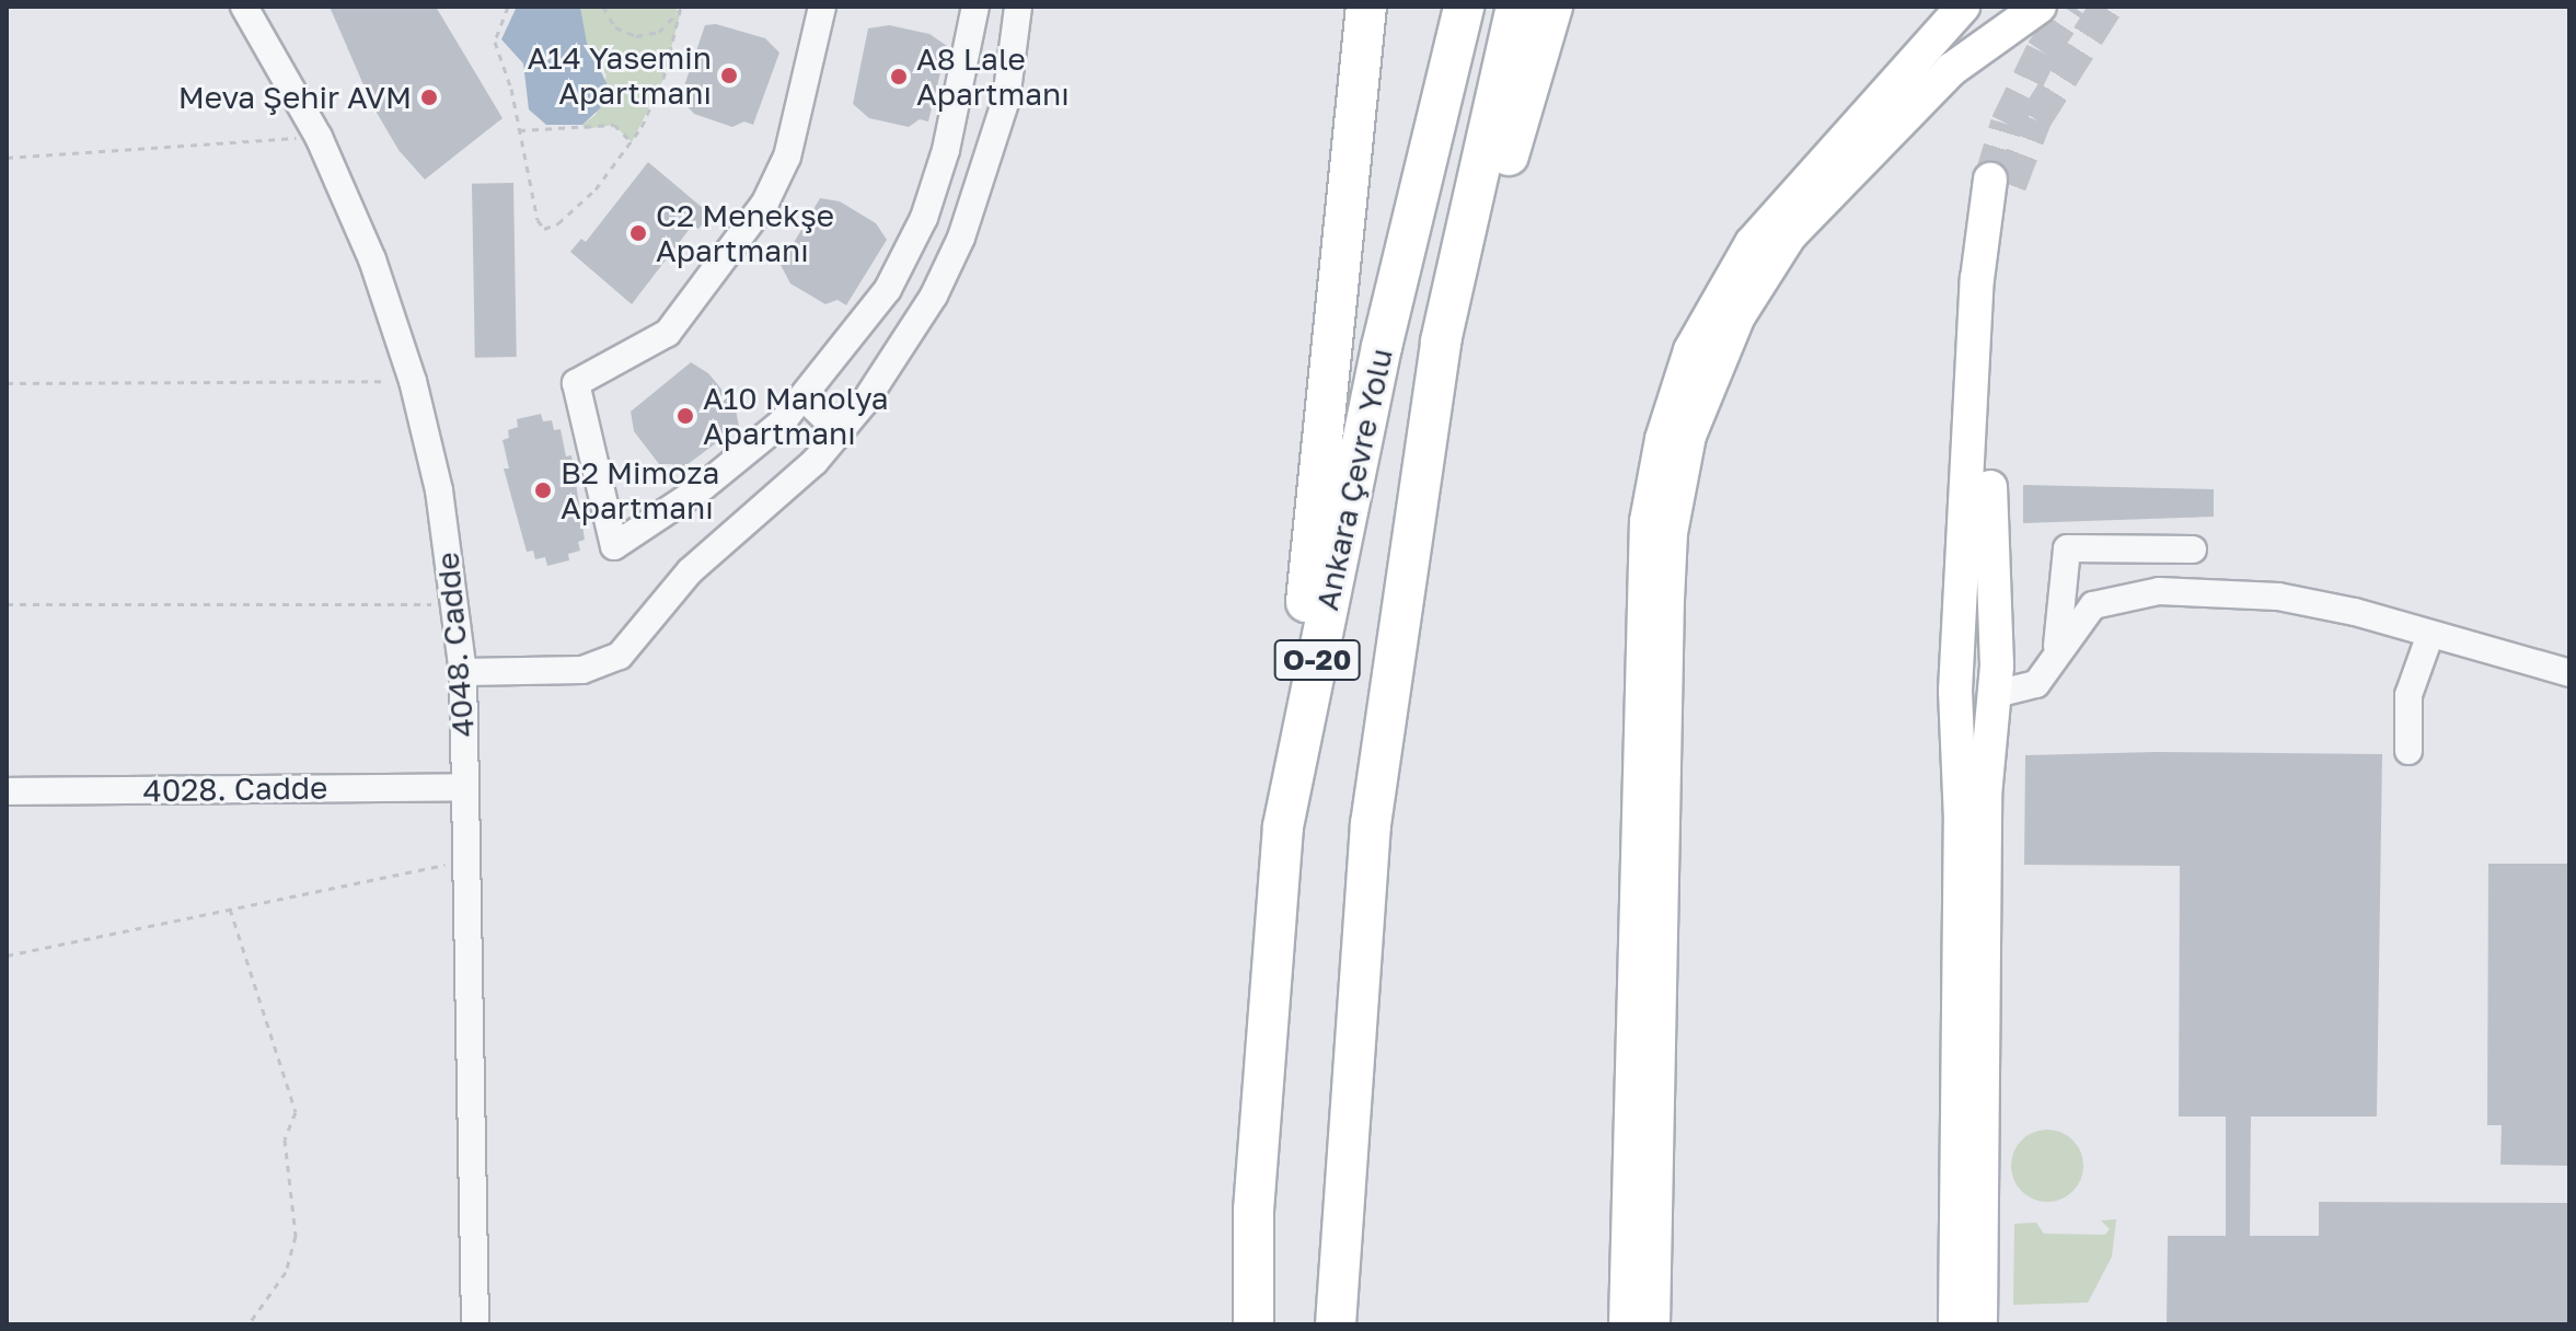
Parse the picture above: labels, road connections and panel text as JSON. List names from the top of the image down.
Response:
{
  "streets": {
    "highway": ["Ankara Çevre Yolu", "O-20"],
    "street": ["4048. Cadde", "4028. Cadde"]
  },
  "crossings": [
    ["4048. Cadde", "4028. Cadde"]
  ],
  "places": [
    "A14 Yasemin Apartmanı",
    "A8 Lale Apartmanı",
    "Meva Şehir AVM",
    "C2 Menekşe Apartmanı",
    "A10 Manolya Apartmanı",
    "B2 Mimoza Apartmanı"
  ]
}
